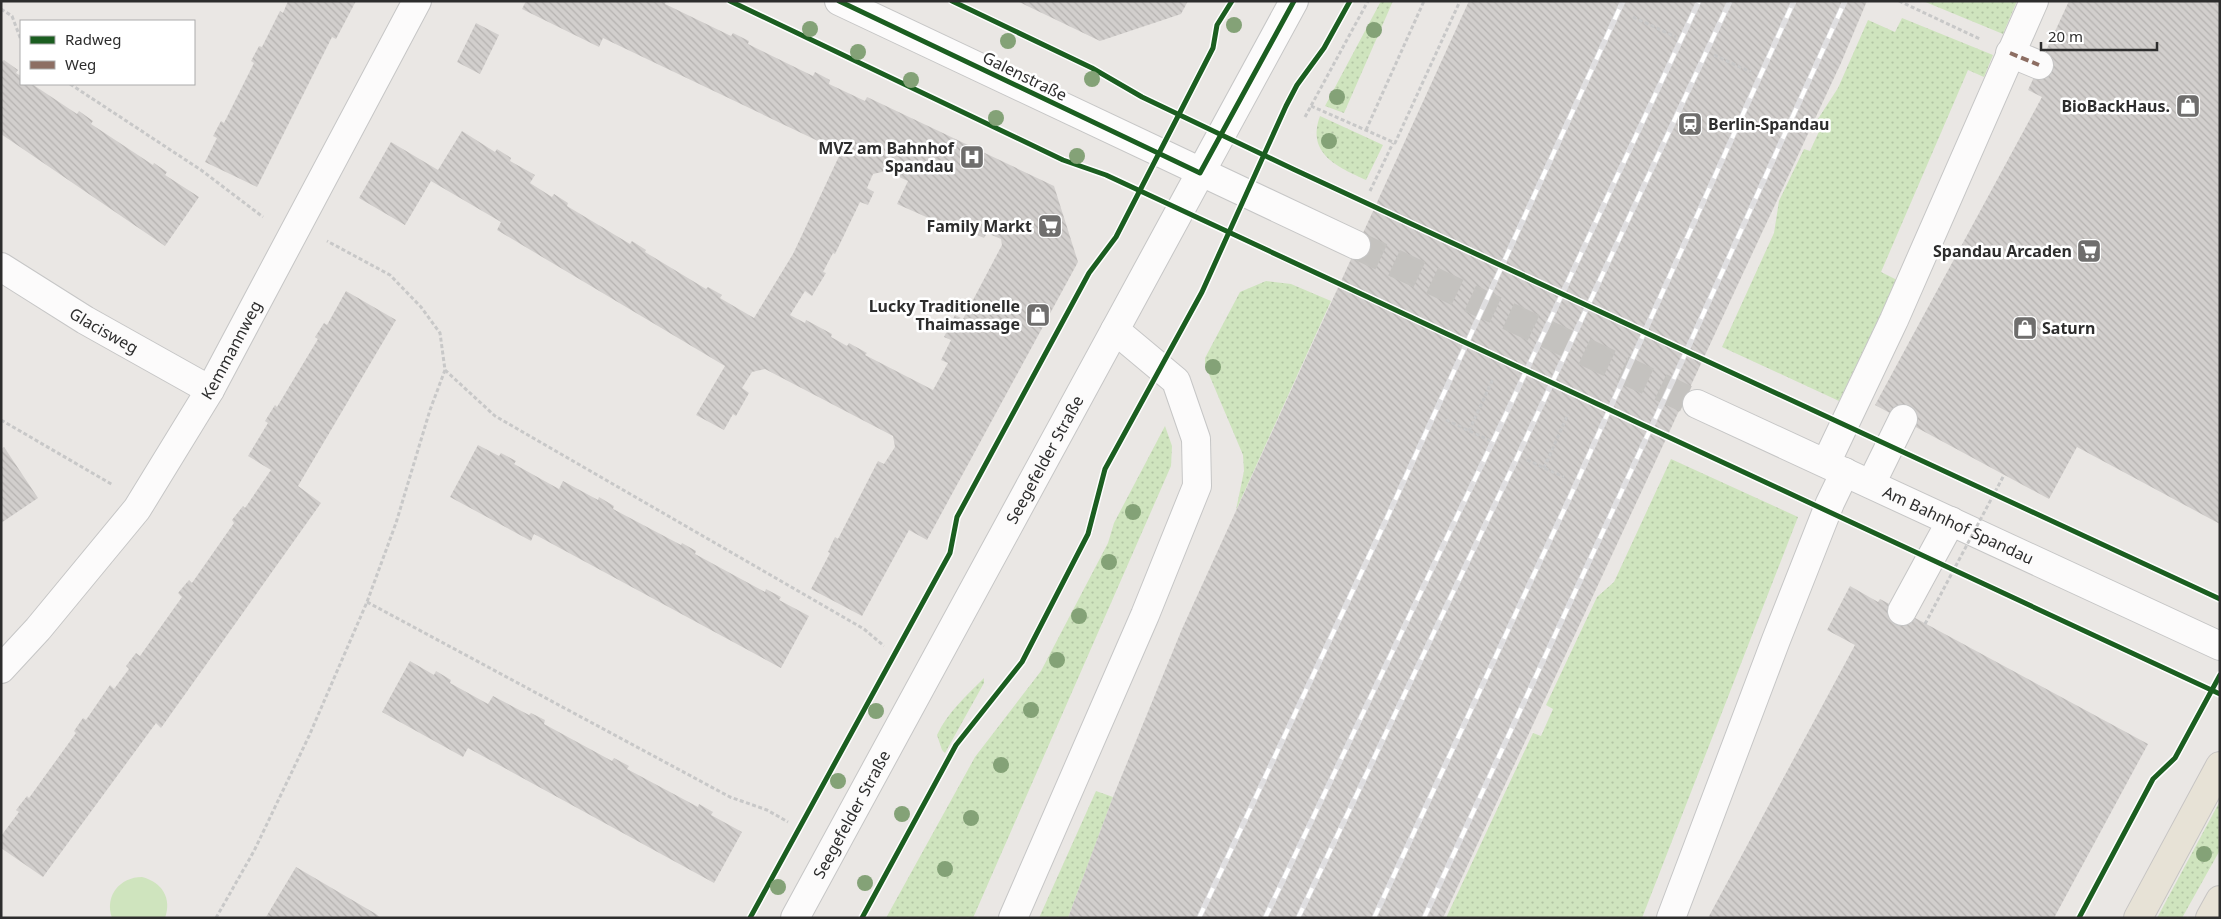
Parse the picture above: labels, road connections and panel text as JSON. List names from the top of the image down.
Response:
{
  "streets": {
    "street": [
      "Galenstraße",
      "Glacisweg",
      "Kemmannweg",
      "Seegefelder Straße",
      "Am Bahnhof Spandau"
    ]
  },
  "crossings": [
    ["Galenstraße", "Seegefelder Straße"],
    ["Glacisweg", "Kemmannweg"]
  ],
  "places": {
    "shop": ["BioBackHaus.", "Lucky Traditionelle Thaimassage", "Saturn"],
    "station": ["Berlin-Spandau"],
    "hospital": ["MVZ am Bahnhof Spandau"],
    "supermarket": ["Family Markt", "Spandau Arcaden"]
  },
  "legend": ["Radweg", "Weg"],
  "scale_bar": "20 m"
}
